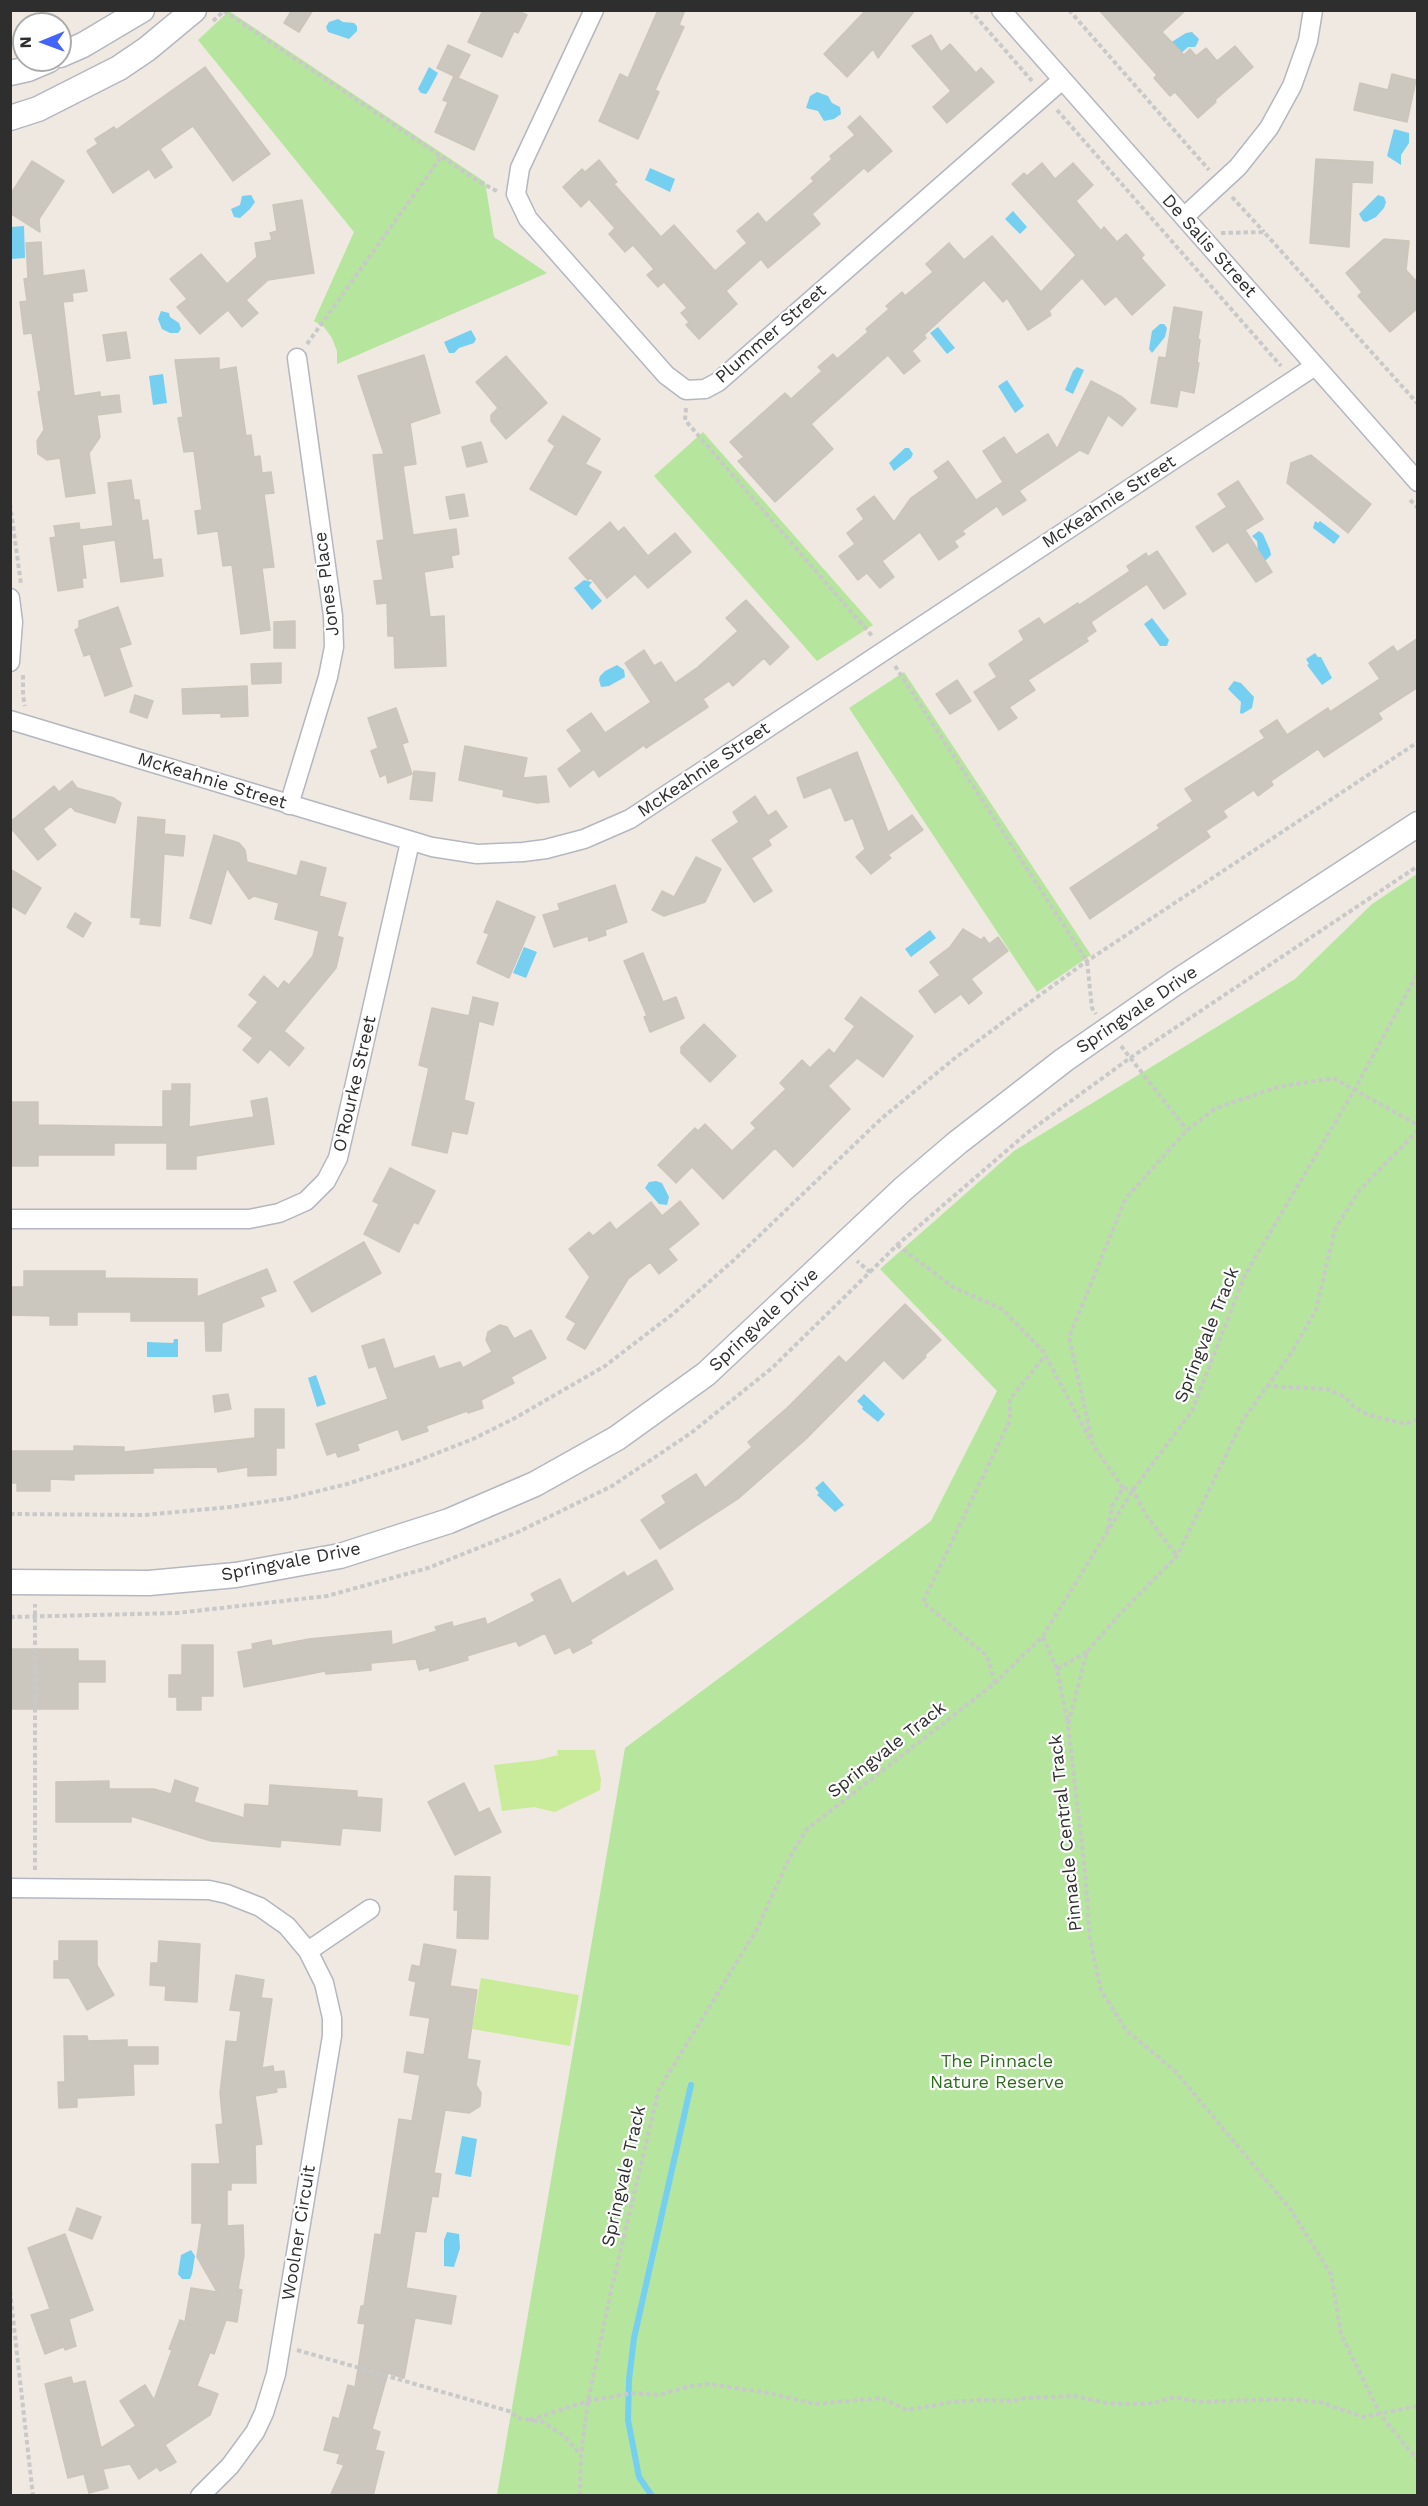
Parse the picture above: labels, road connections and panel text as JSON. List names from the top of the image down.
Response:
{
  "streets": {
    "main road": ["Springvale Drive"],
    "street": [
      "De Salis Street",
      "Plummer Street",
      "McKeahnie Street",
      "Jones Place",
      "O'Rourke Street",
      "Woolner Circuit"
    ],
    "path": ["Springvale Track", "Pinnacle Central Track"]
  },
  "crossings": [
    ["De Salis Street", "Plummer Street"],
    ["De Salis Street", "McKeahnie Street"],
    ["McKeahnie Street", "Jones Place"],
    ["McKeahnie Street", "O'Rourke Street"]
  ],
  "parks": ["The Pinnacle Nature Reserve"],
  "north": "left"
}
